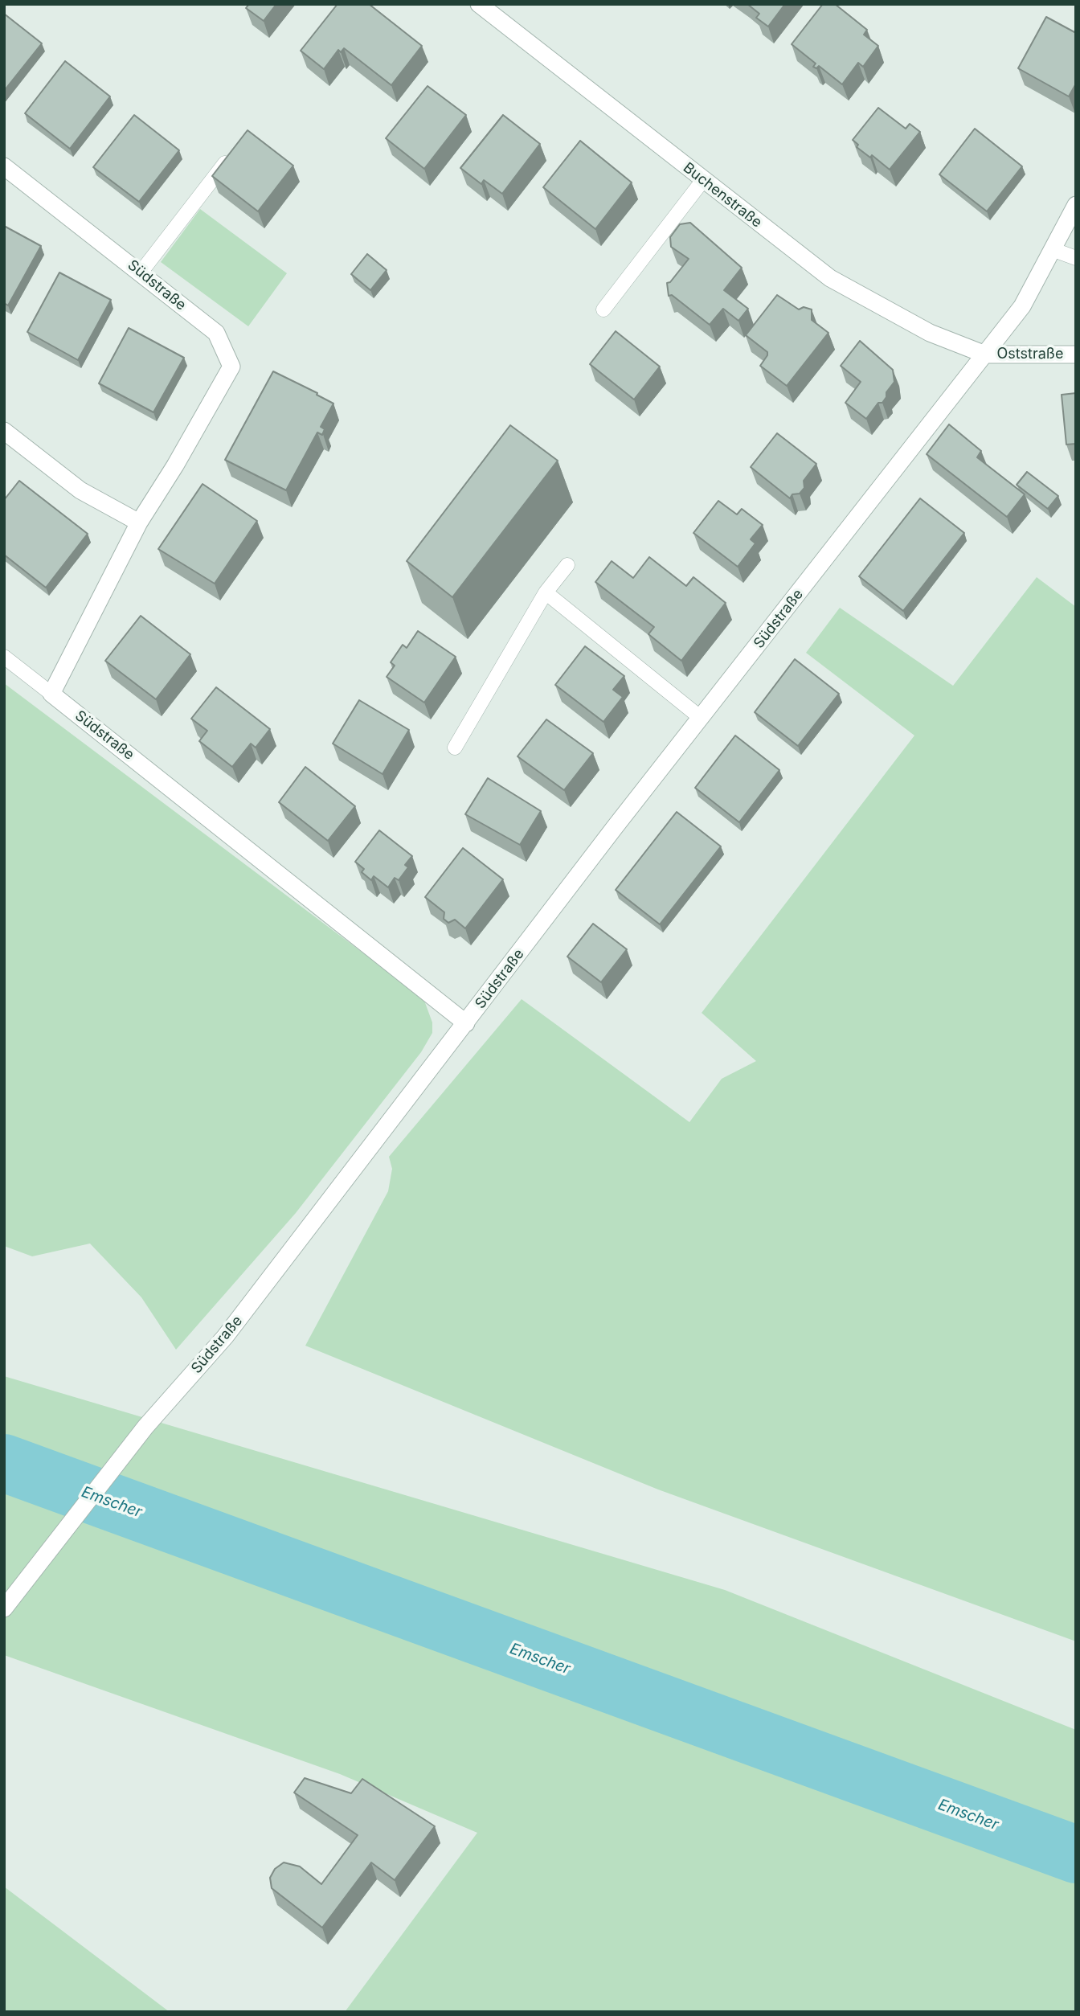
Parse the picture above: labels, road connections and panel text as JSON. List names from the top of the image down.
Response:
{
  "streets": {
    "street": ["Buchenstraße", "Südstraße", "Oststraße"]
  },
  "crossings": [
    ["Buchenstraße", "Südstraße"],
    ["Buchenstraße", "Oststraße"],
    ["Südstraße", "Oststraße"]
  ],
  "water": ["Emscher"]
}
